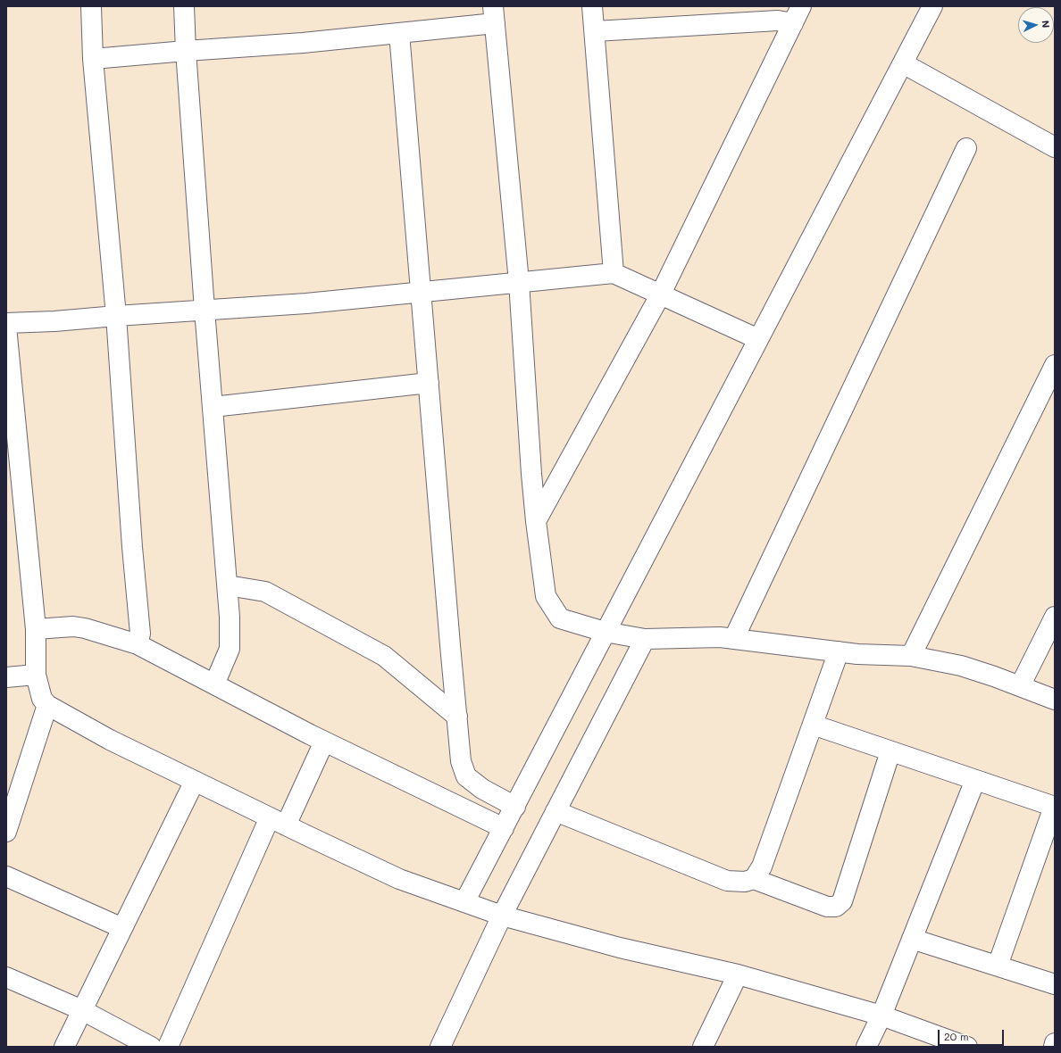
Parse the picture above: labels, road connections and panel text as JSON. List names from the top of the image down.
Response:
{
  "scale_bar": "20 m",
  "north": "right"
}
